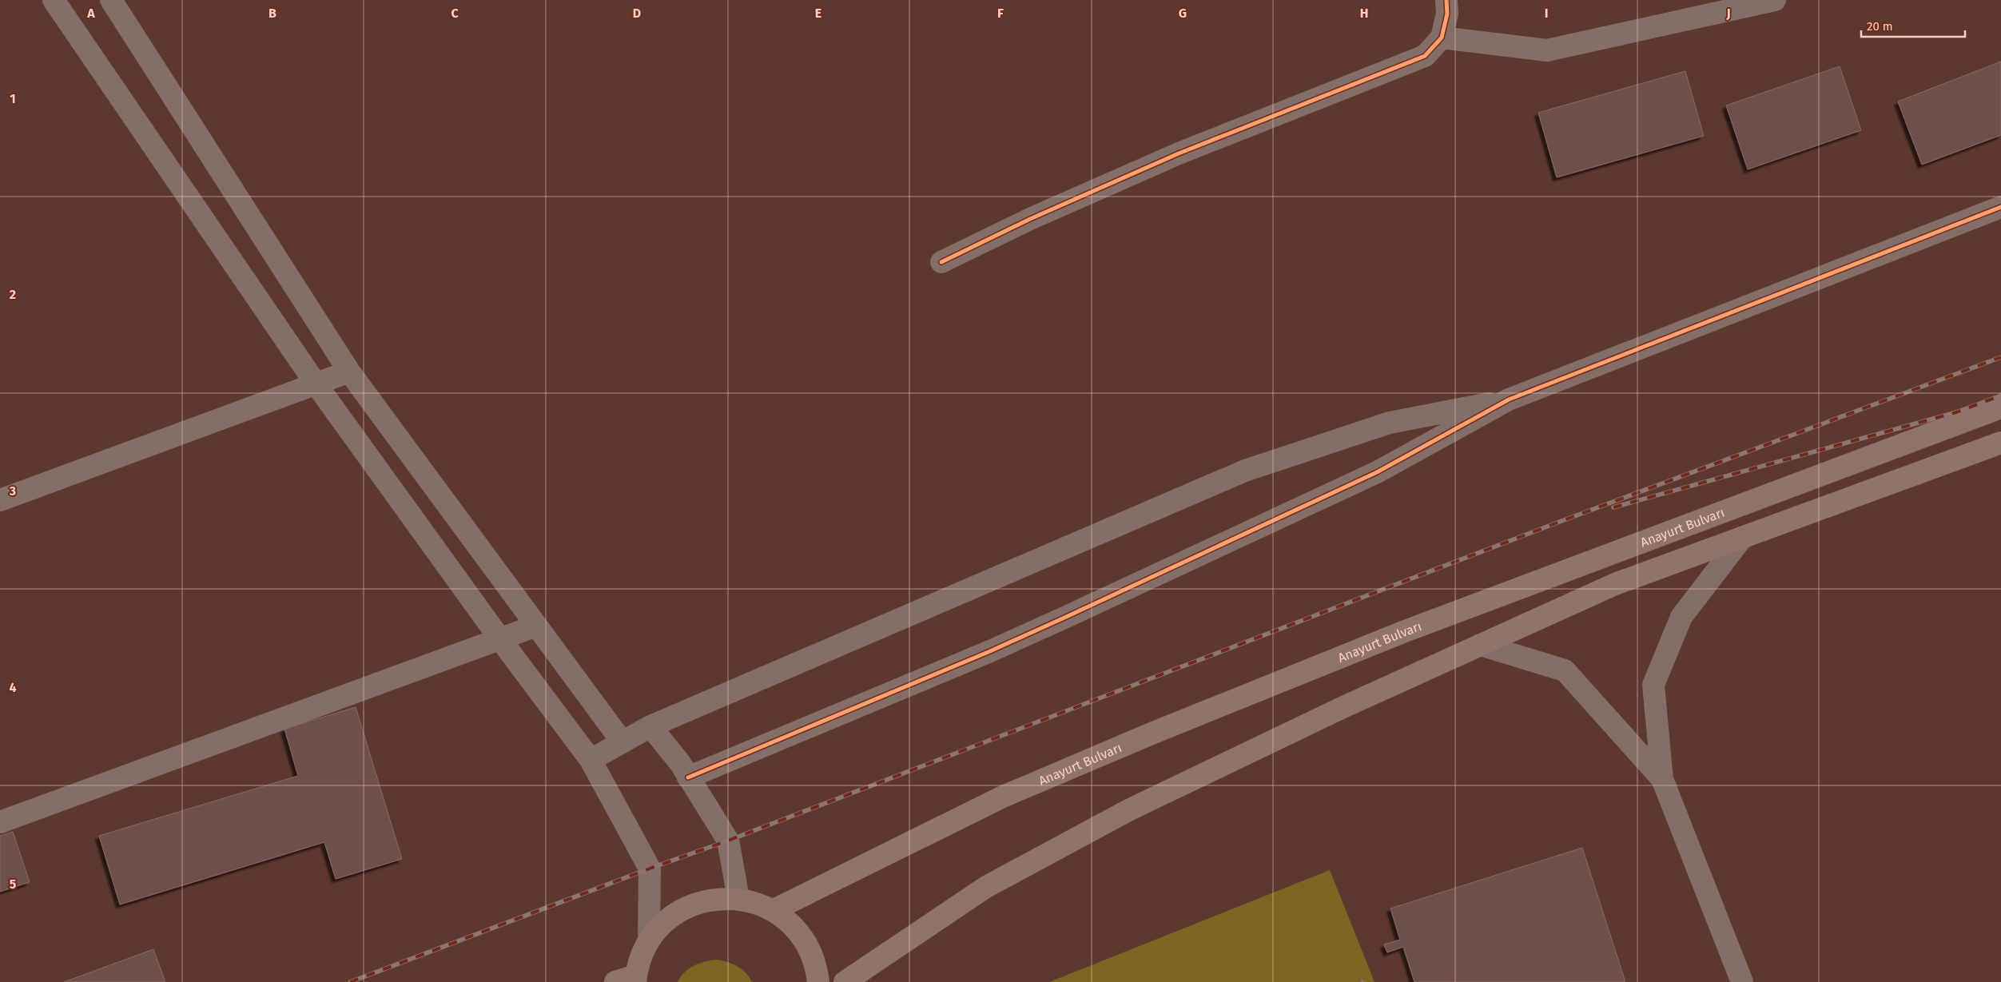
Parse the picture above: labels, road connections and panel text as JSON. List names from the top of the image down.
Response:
{
  "streets": {
    "main road": ["Anayurt Bulvarı"]
  },
  "scale_bar": "20 m",
  "grid": {
    "columns": [
      "A",
      "B",
      "C",
      "D",
      "E",
      "F",
      "G",
      "H",
      "I",
      "J"
    ],
    "rows": [
      "1",
      "2",
      "3",
      "4",
      "5"
    ]
  }
}
